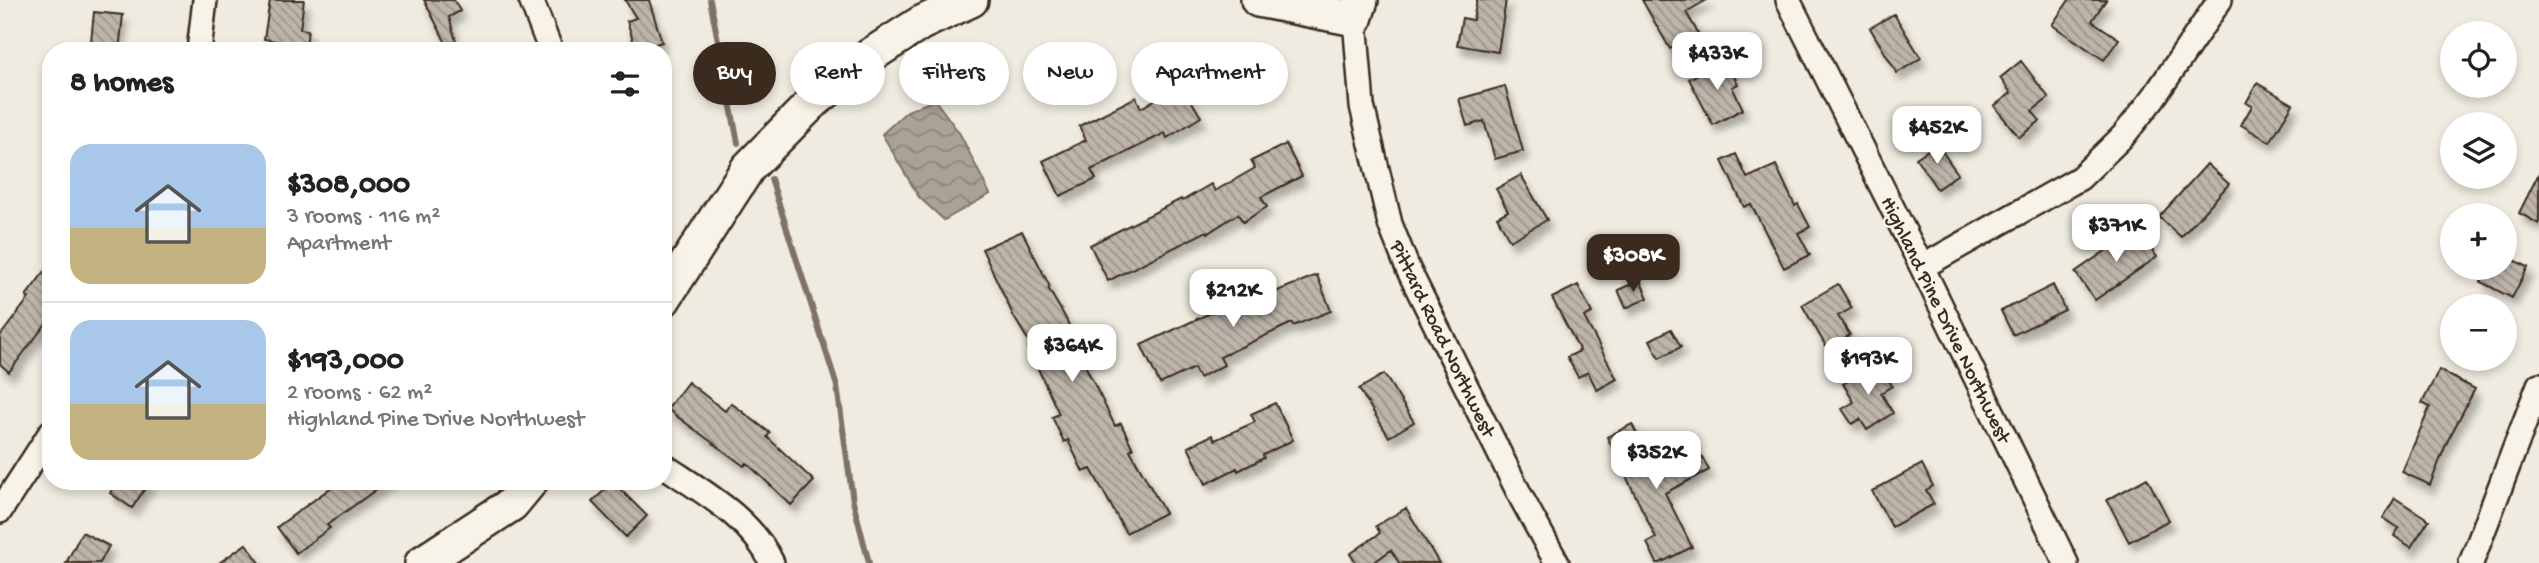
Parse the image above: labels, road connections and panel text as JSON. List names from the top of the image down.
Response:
{
  "streets": {
    "street": ["Highland Pine Drive Northwest", "Pittard Road Northwest"]
  },
  "page": {
    "map_buttons": ["+", "−"],
    "price": [
      "$433K",
      "$452K",
      "$371K",
      "$308K",
      "$212K",
      "$364K",
      "$193K",
      "$352K"
    ],
    "chip": [
      "Buy",
      "Rent",
      "Filters",
      "New",
      "Apartment"
    ],
    "heading": "8 homes",
    "list": [
      {
        "name": "$308,000",
        "note": "3 rooms · 116 m² · Apartment"
      },
      {
        "name": "$193,000",
        "note": "2 rooms · 62 m² · Highland Pine Drive Northwest"
      }
    ]
  }
}
